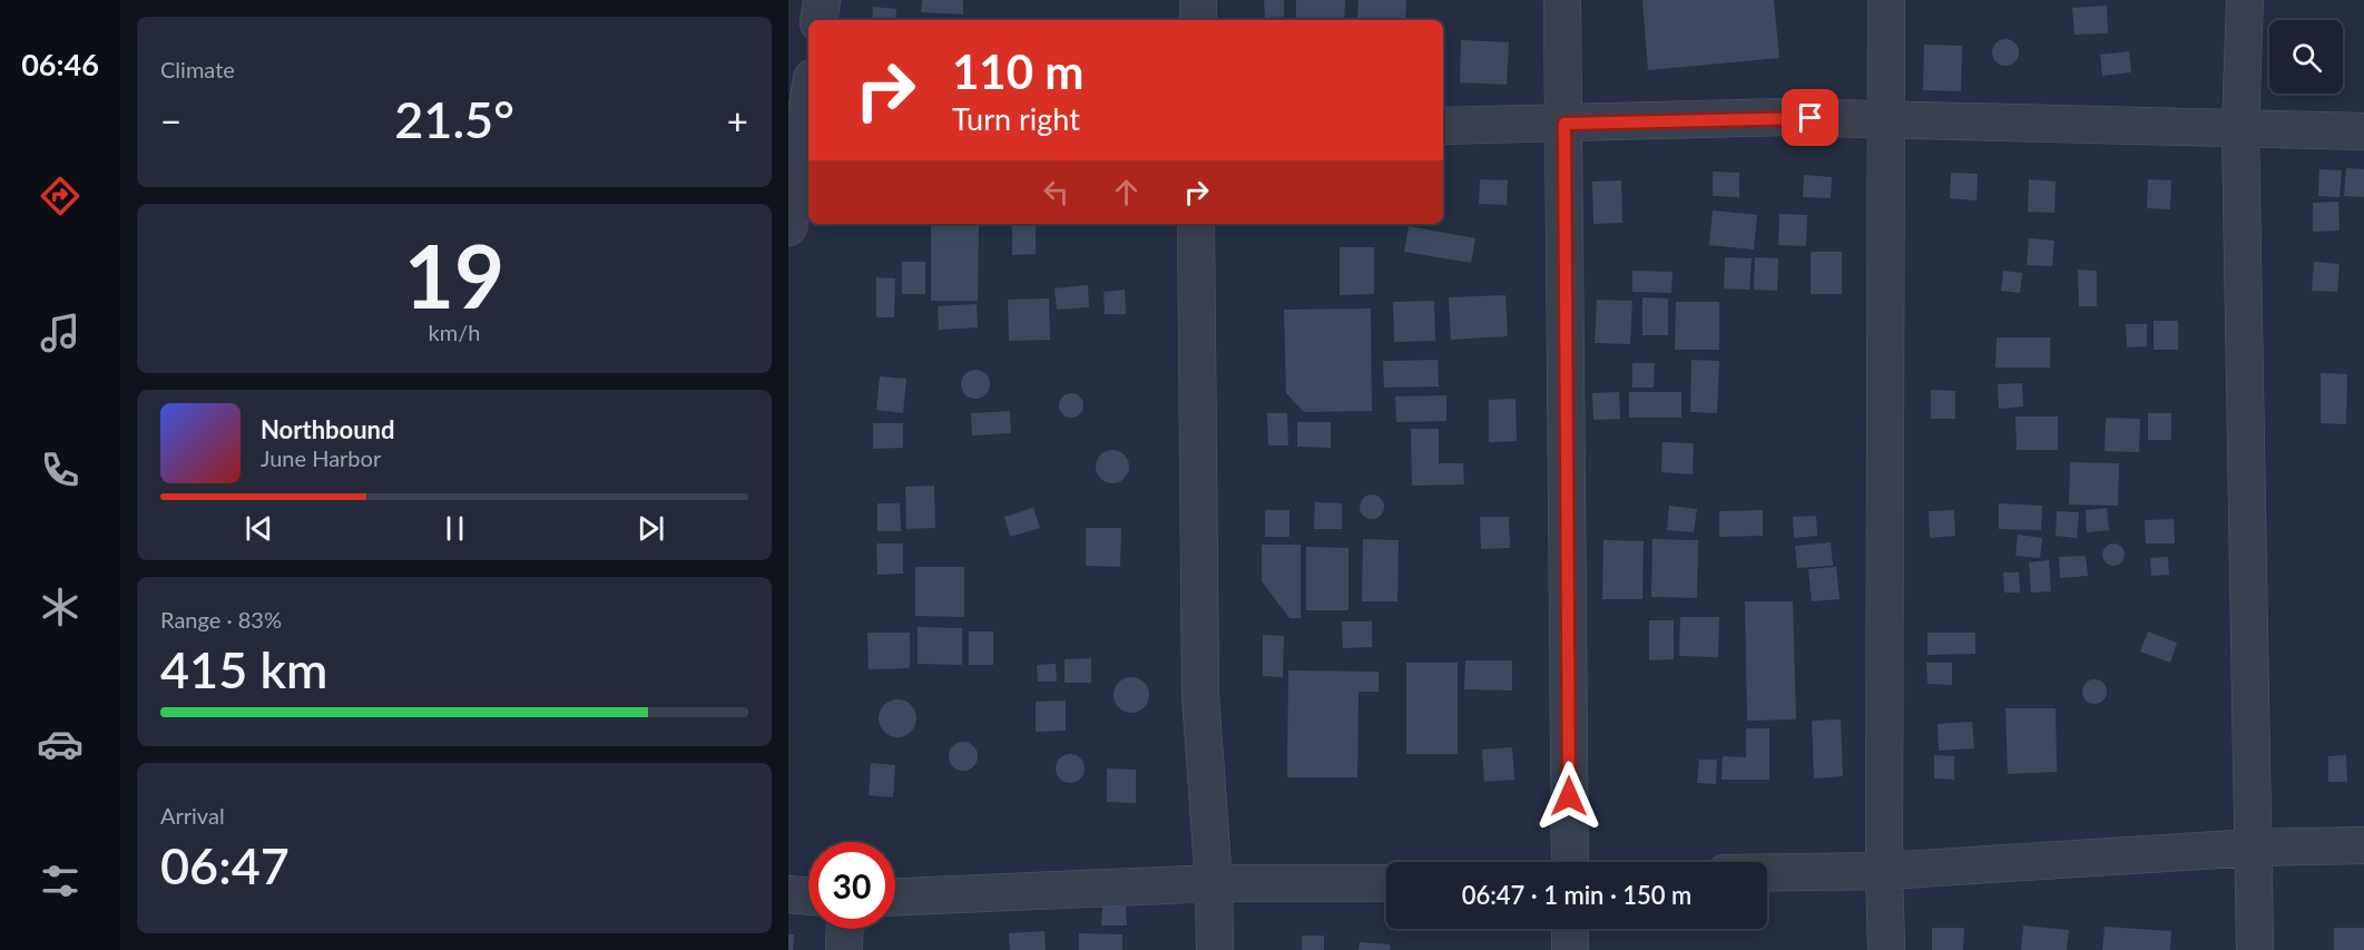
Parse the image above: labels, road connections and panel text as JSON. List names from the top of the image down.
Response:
{
  "page": {
    "tabs": "06:46",
    "tile": [
      "Climate",
      ["19", "km/h"],
      ["Range · 83%", "415 km"],
      ["Arrival", "06:47"]
    ],
    "turn": ["110 m", "Turn right"],
    "heat": ["−", "21.5°", "+"],
    "song": ["Northbound", "June Harbor"],
    "limit": "30",
    "trip": "06:47 · 1 min · 150 m"
  }
}
